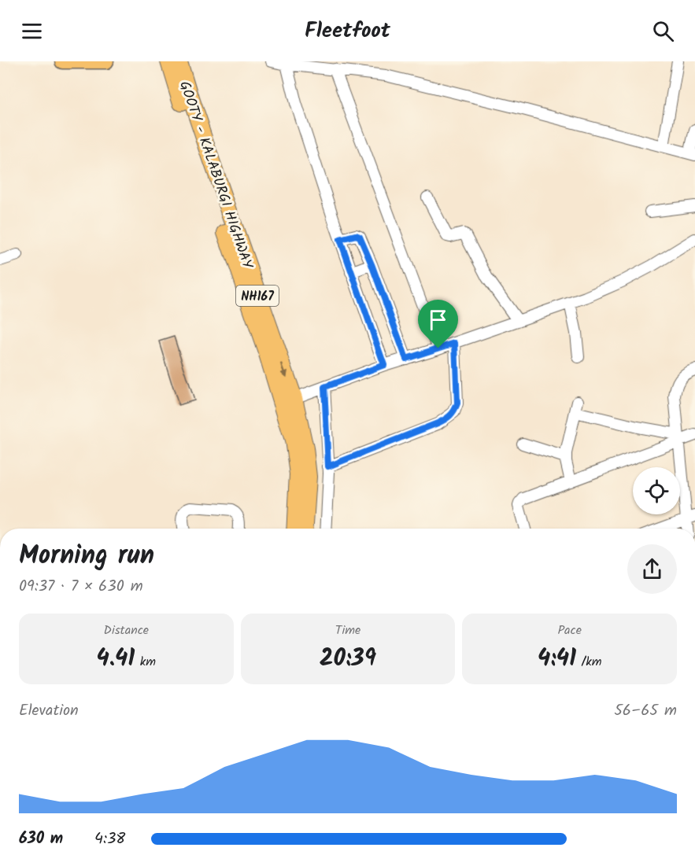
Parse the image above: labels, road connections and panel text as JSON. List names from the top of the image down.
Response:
{
  "streets": {
    "highway": ["GOOTY - KALABURGI HIGHWAY", "NH167"]
  },
  "page": {
    "header": "Fleetfoot",
    "heading": ["Morning run", "09:37 · 7 × 630 m"],
    "stats": [
      ["Distance", "4.41 km"],
      ["Time", "20:39"],
      ["Pace", "4:41 /km"]
    ],
    "chart": ["Elevation", "56–65 m"],
    "list": [
      {
        "name": "630 m",
        "note": "4:38"
      }
    ]
  }
}
